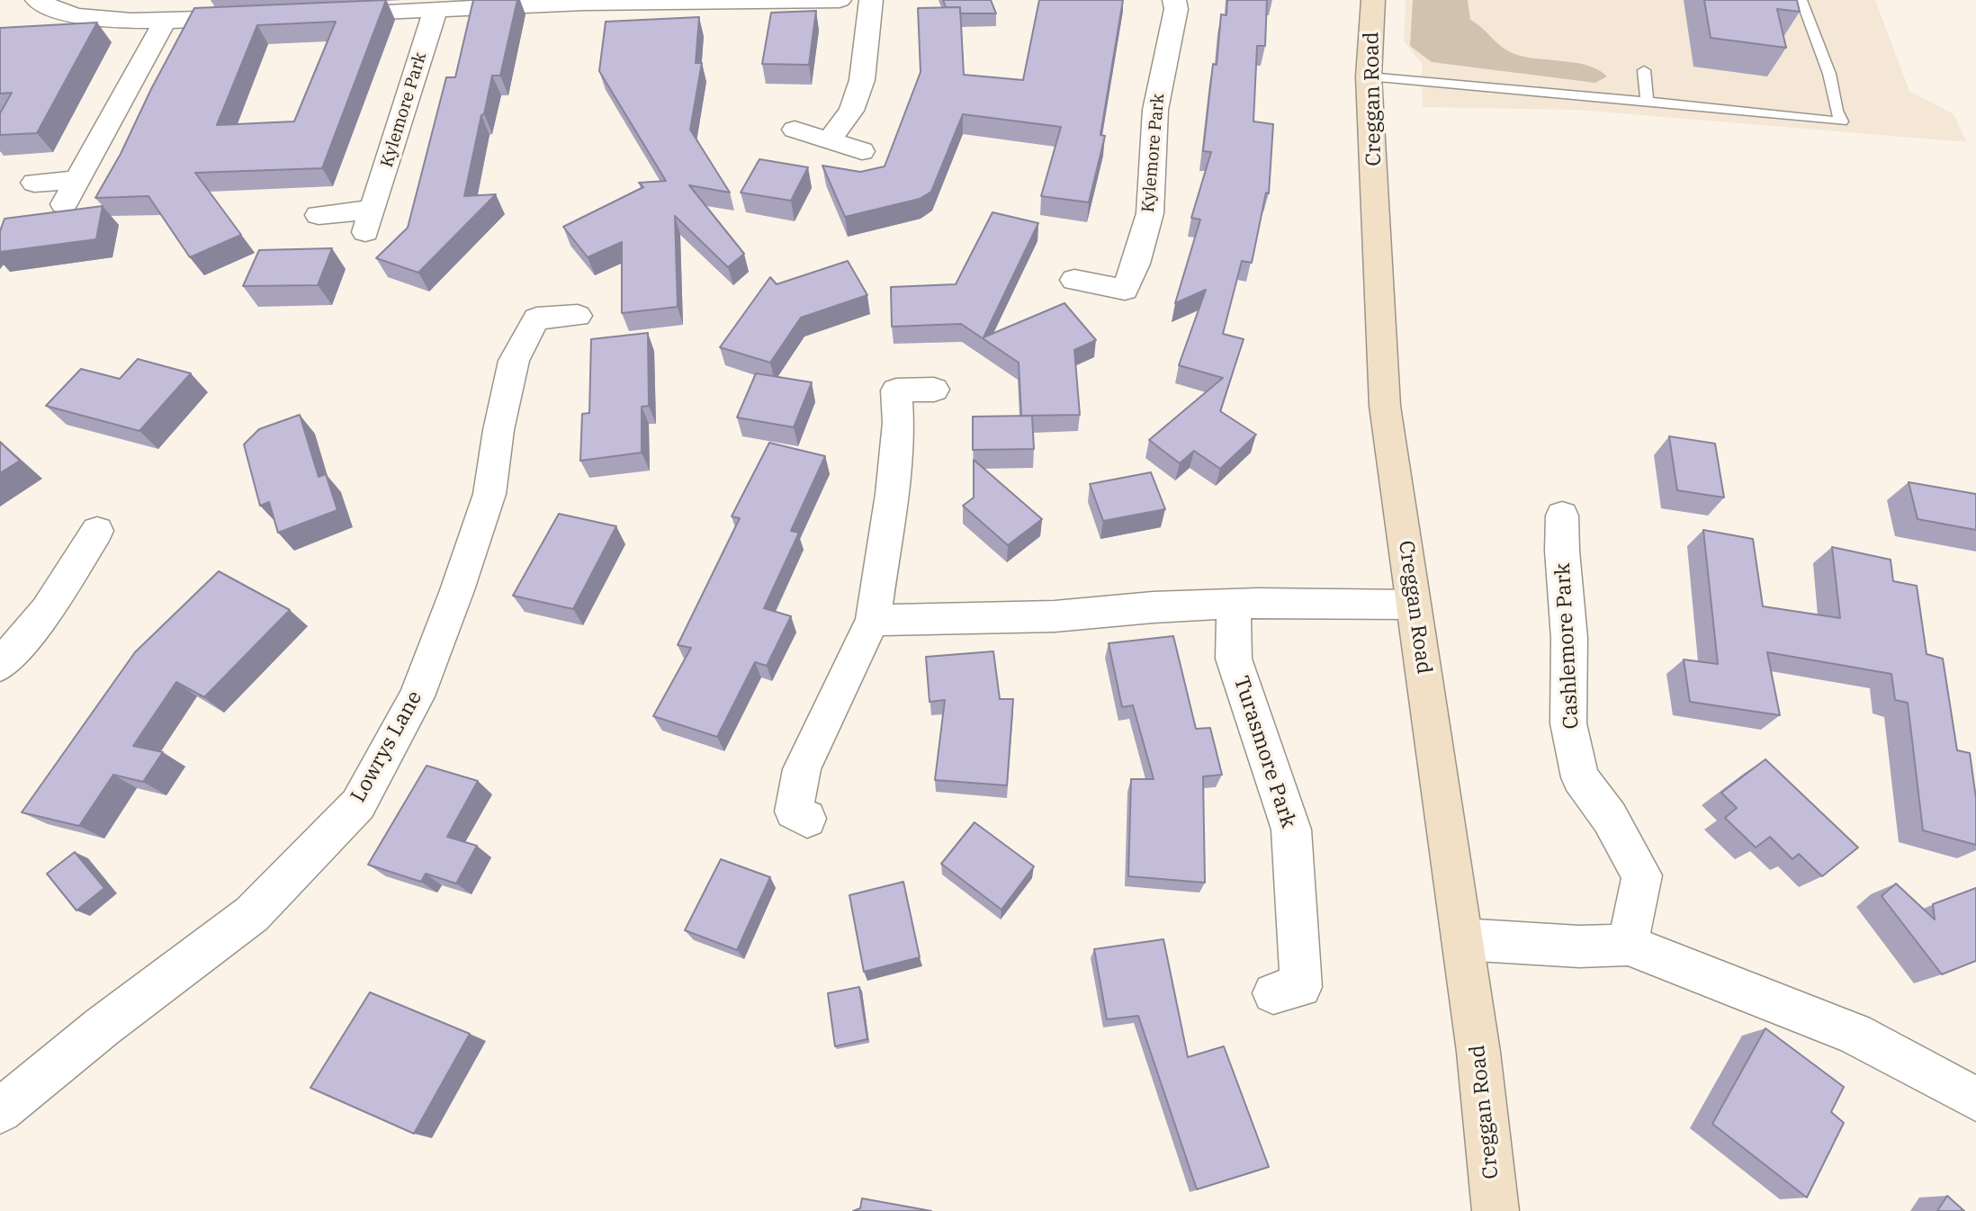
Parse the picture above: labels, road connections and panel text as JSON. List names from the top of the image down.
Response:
{
  "streets": {
    "main road": ["Creggan Road"],
    "street": [
      "Kylemore Park",
      "Cashlemore Park",
      "Lowrys Lane",
      "Turasmore Park"
    ]
  }
}
